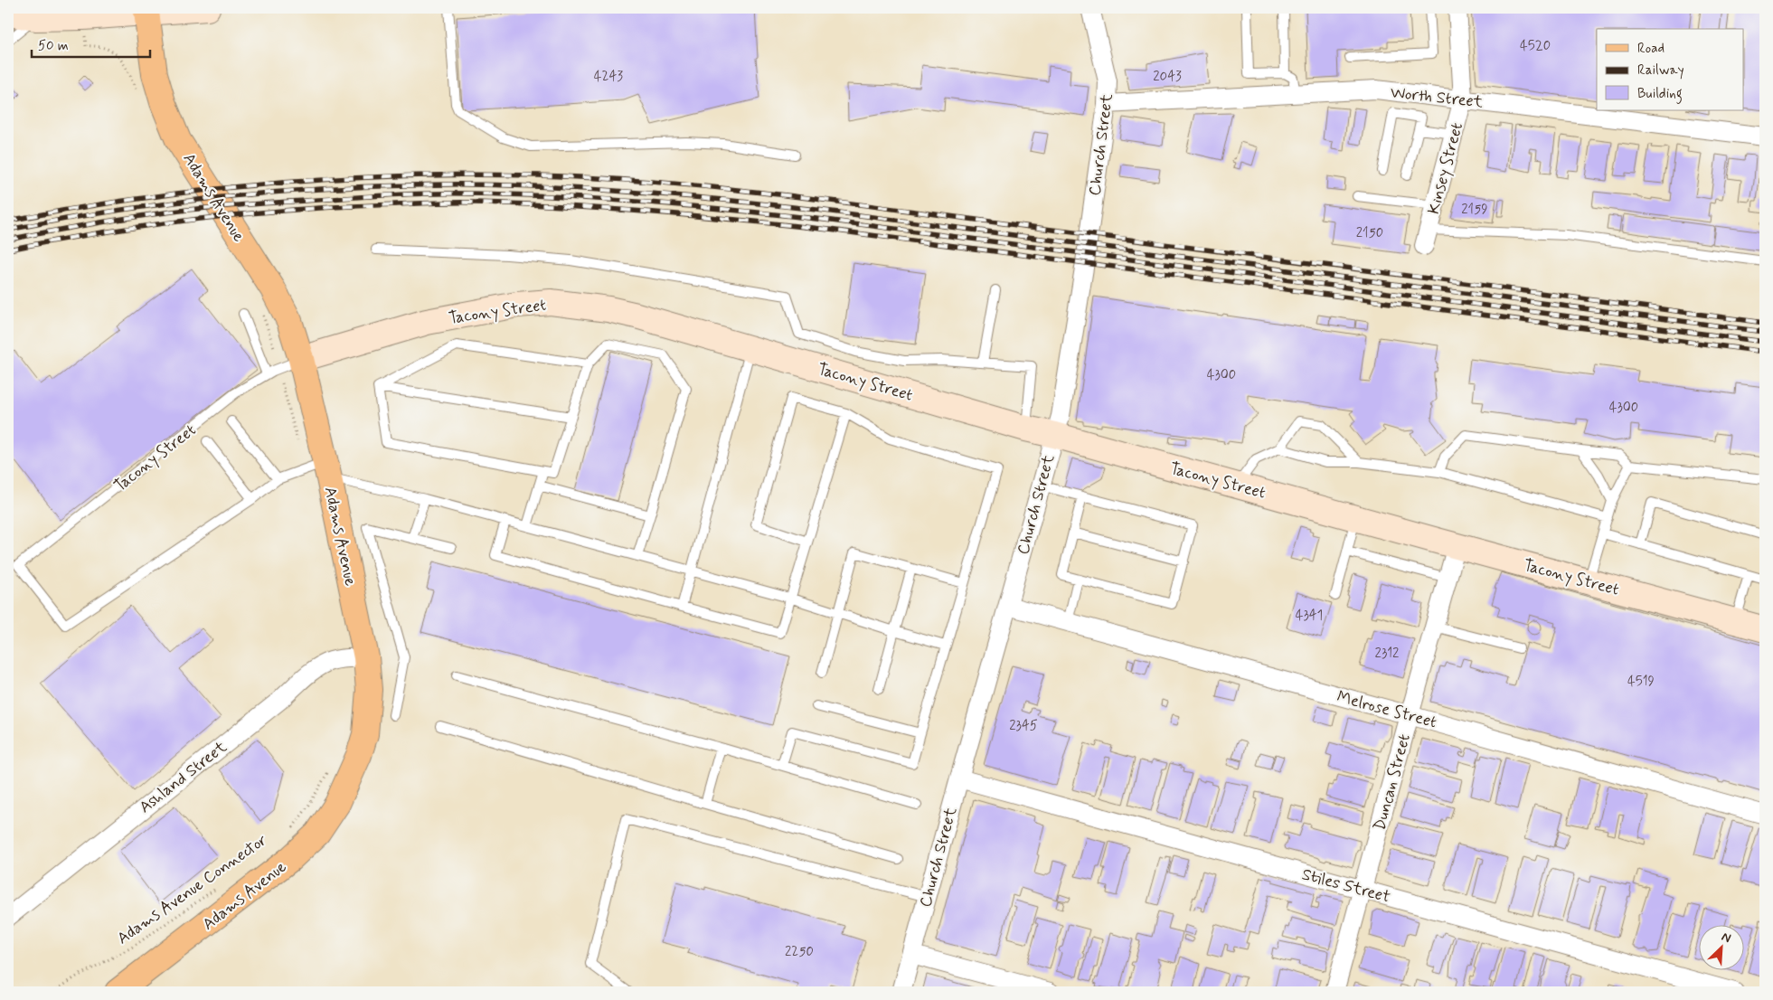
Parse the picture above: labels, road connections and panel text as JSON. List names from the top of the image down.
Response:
{
  "streets": {
    "main road": ["Adams Avenue", "Tacony Street"],
    "street": [
      "Worth Street",
      "Church Street",
      "Kinsey Street",
      "Melrose Street",
      "Ashland Street",
      "Duncan Street",
      "Stiles Street"
    ],
    "path": ["Adams Avenue Connector"]
  },
  "crossings": [
    ["Worth Street", "Church Street"],
    ["Worth Street", "Kinsey Street"],
    ["Church Street", "Tacony Street"],
    ["Church Street", "Melrose Street"],
    ["Church Street", "Stiles Street"],
    ["Adams Avenue", "Tacony Street"],
    ["Adams Avenue", "Ashland Street"],
    ["Tacony Street", "Duncan Street"],
    ["Melrose Street", "Duncan Street"],
    ["Duncan Street", "Stiles Street"]
  ],
  "house_numbers": [
    "4520",
    "4243",
    "2043",
    "2159",
    "2150",
    "4300",
    "4300",
    "4341",
    "2312",
    "4519",
    "2345",
    "2250"
  ],
  "legend": ["Road", "Railway", "Building"],
  "scale_bar": "50 m",
  "north": "top right"
}
